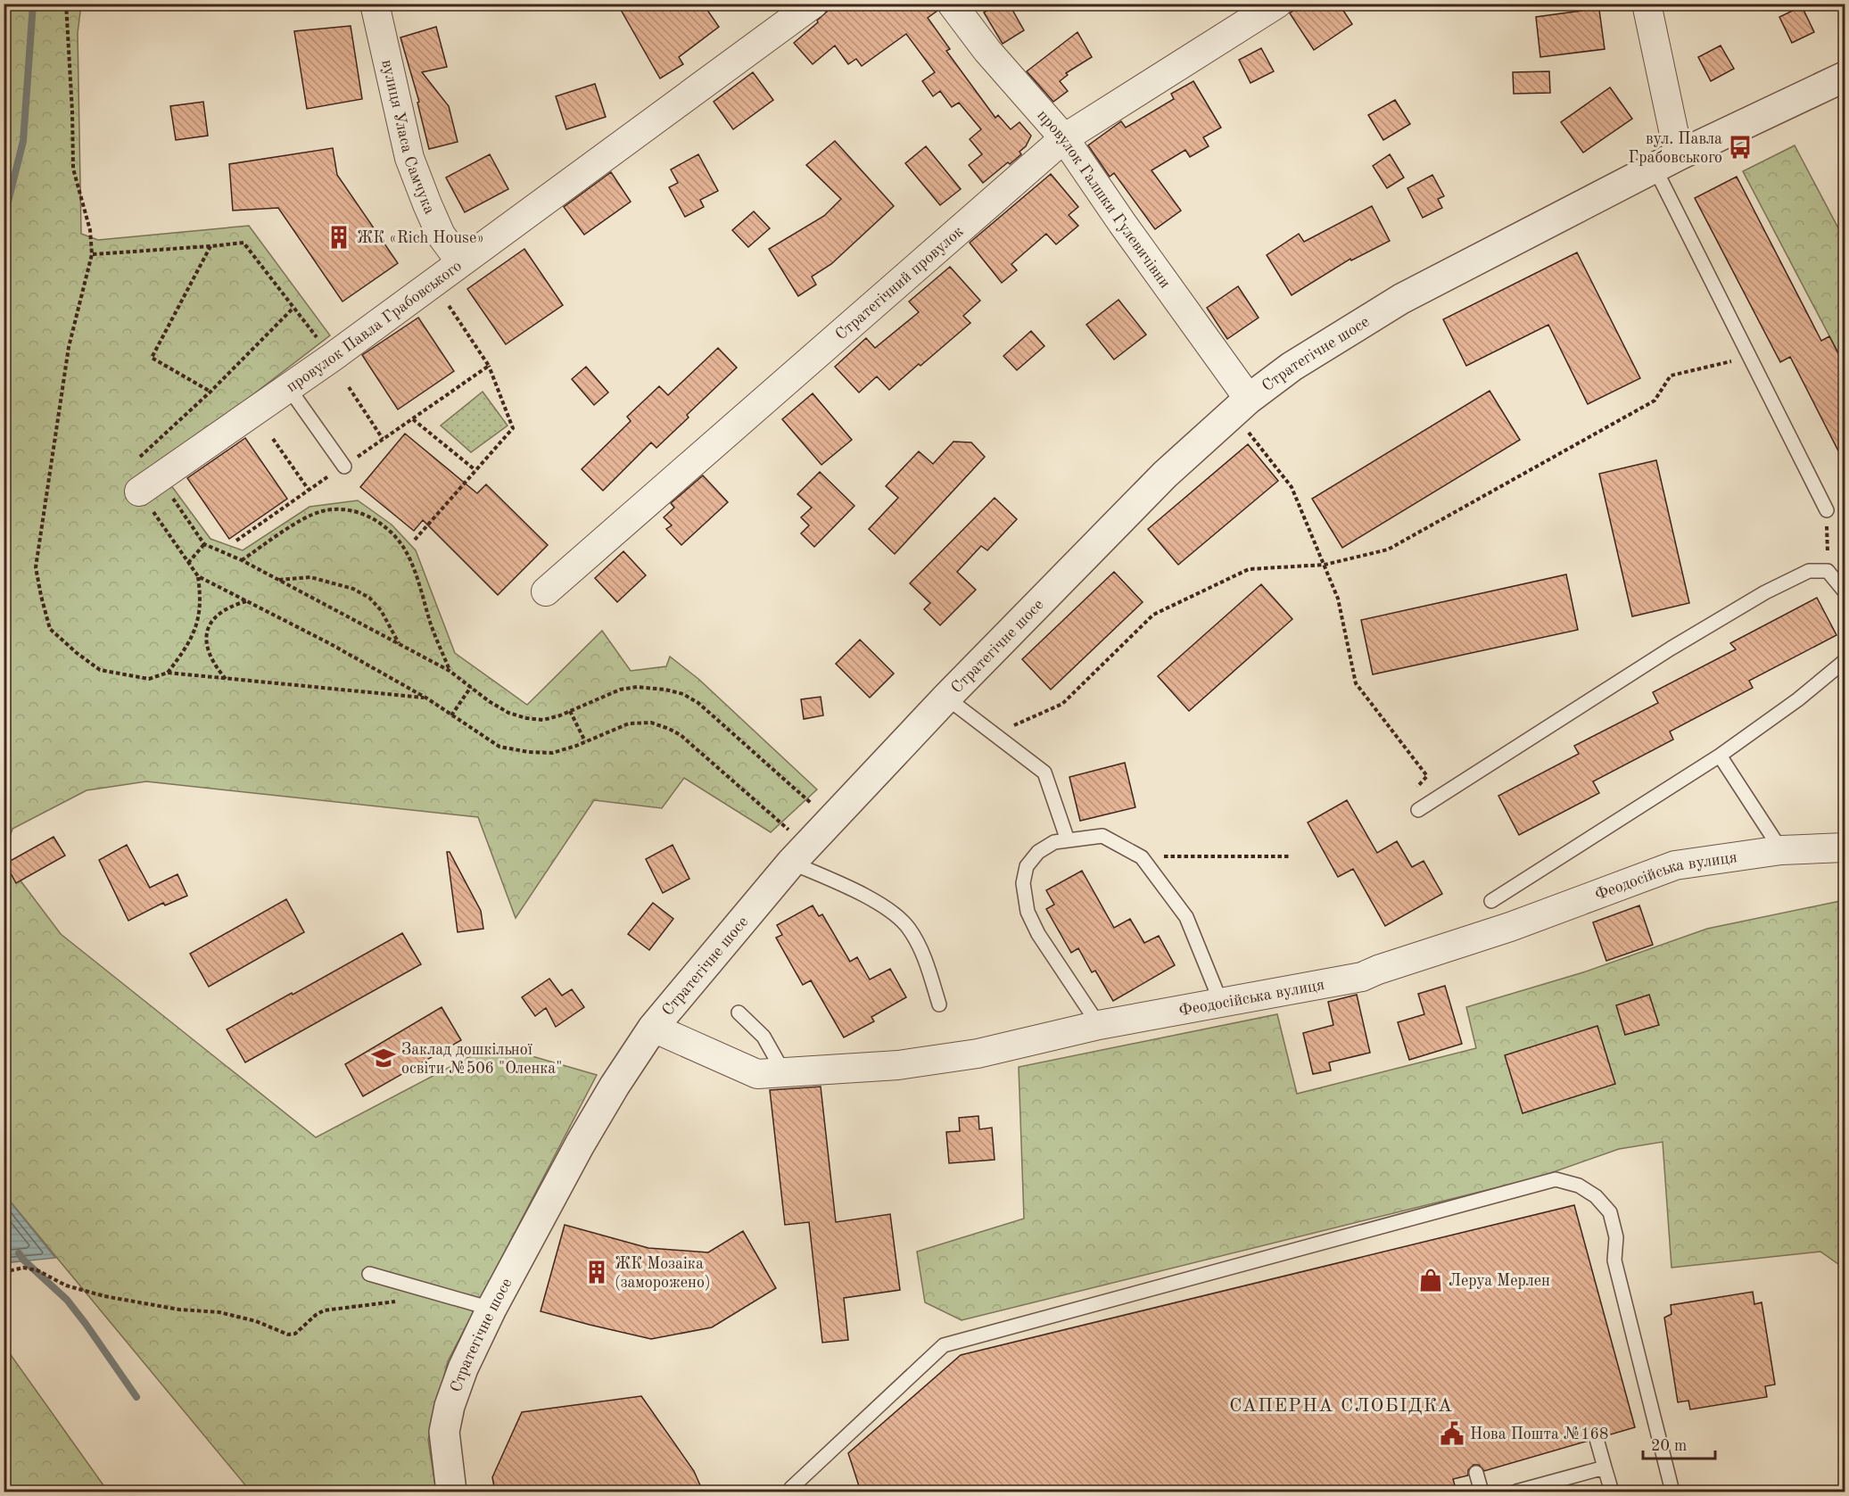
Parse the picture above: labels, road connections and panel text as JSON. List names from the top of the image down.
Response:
{
  "streets": {
    "street": [
      "вулиця Уласа Самчука",
      "провулок Галшки Гулевичівни",
      "Стратегічний провулок",
      "провулок Павла Грабовського",
      "Стратегічне шосе",
      "Феодосійська вулиця"
    ]
  },
  "crossings": [
    ["вулиця Уласа Самчука", "провулок Павла Грабовського"],
    ["провулок Галшки Гулевичівни", "Стратегічний провулок"],
    ["провулок Галшки Гулевичівни", "Стратегічне шосе"],
    ["Стратегічне шосе", "Феодосійська вулиця"]
  ],
  "districts": ["САПЕРНА СЛОБІДКА"],
  "places": {
    "bus stop": ["вул. Павла Грабовського"],
    "building": ["ЖК «Rich House»", "ЖК Мозаіка (заморожено)"],
    "school or university": ["Заклад дошкільної освіти №506 \"Оленка\""],
    "shop": ["Леруа Мерлен"],
    "public building": ["Нова Пошта №168"]
  },
  "scale_bar": "20 m"
}
